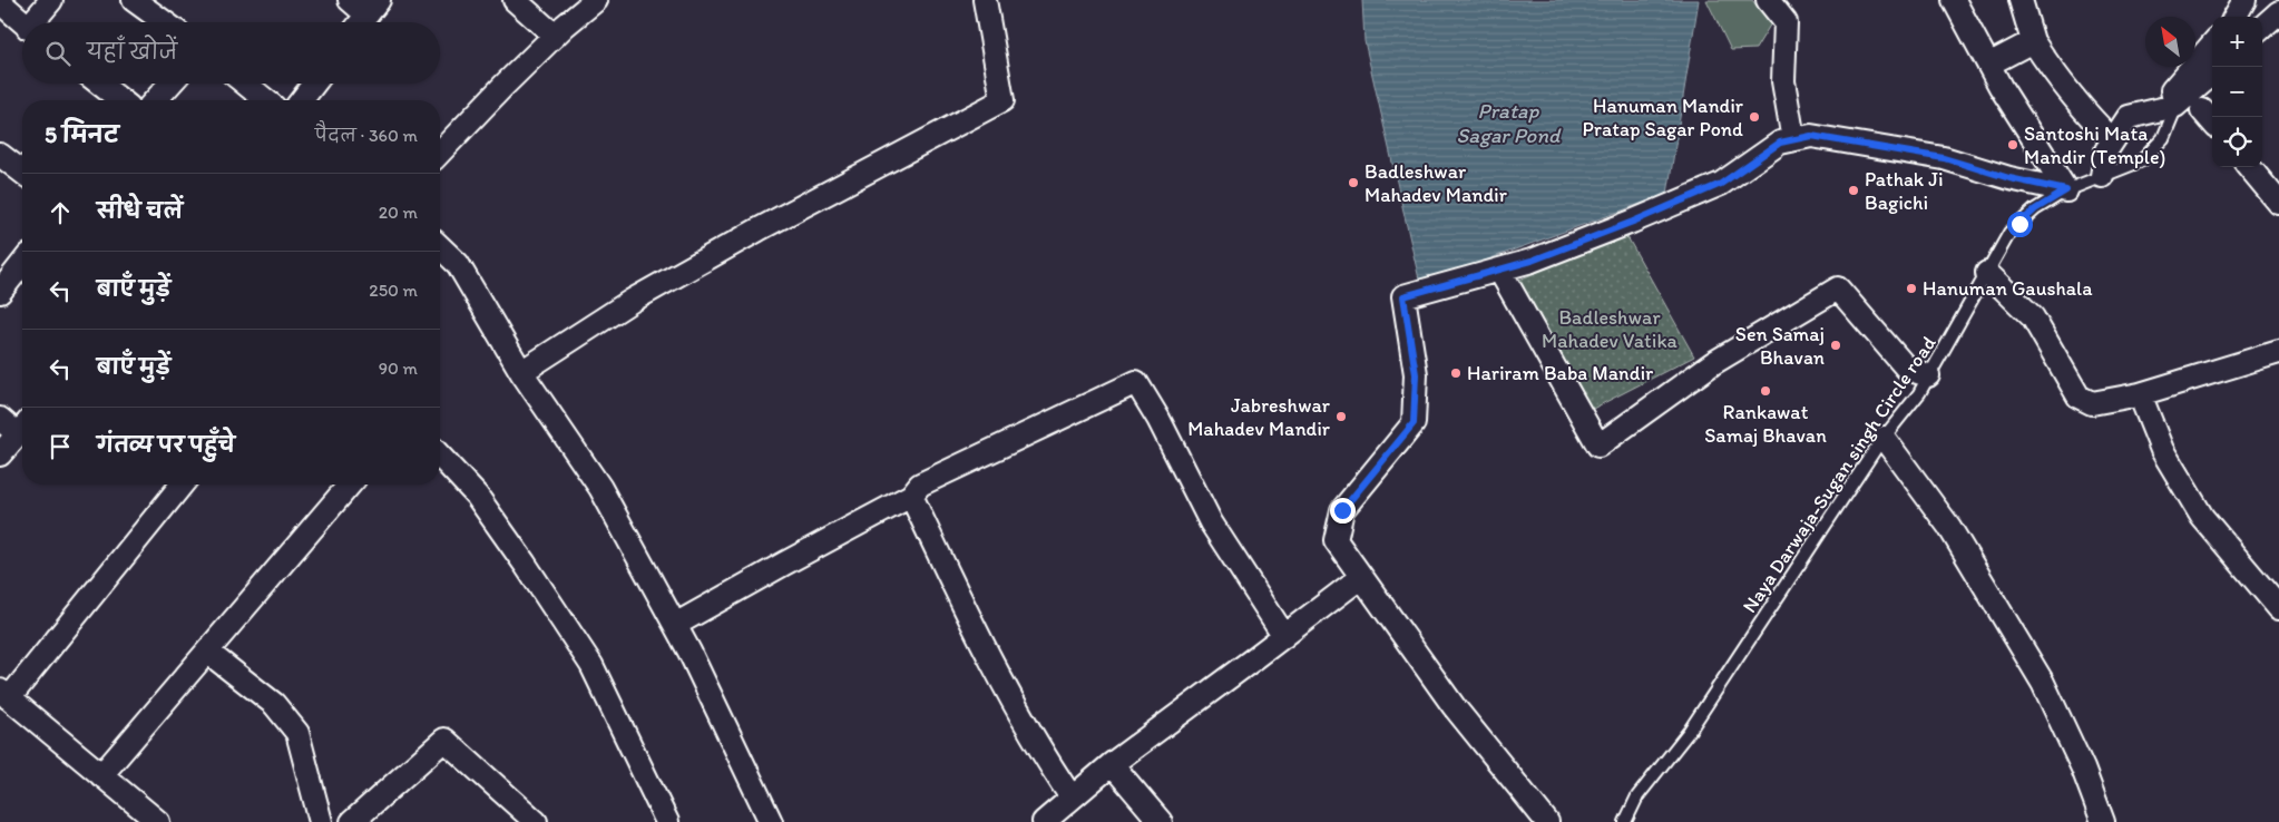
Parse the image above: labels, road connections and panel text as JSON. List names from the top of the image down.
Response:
{
  "streets": {
    "lane": ["Naya Darwaja-Sugan singh Circle road"]
  },
  "water": ["Pratap Sagar Pond"],
  "parks": ["Badleshwar Mahadev Vatika"],
  "places": [
    "Hanuman Mandir Pratap Sagar Pond",
    "Santoshi Mata Mandir (Temple)",
    "Badleshwar Mahadev Mandir",
    "Pathak Ji Bagichi",
    "Hanuman Gaushala",
    "Sen Samaj Bhavan",
    "Hariram Baba Mandir",
    "Rankawat Samaj Bhavan",
    "Jabreshwar Mahadev Mandir"
  ],
  "north": "top left",
  "page": {
    "map_buttons": ["+", "−"],
    "search": "यहाँ खोजें",
    "heading": ["5 मिनट", "पैदल · 360 m"],
    "list": [
      ["सीधे चलें", "20 m"],
      ["बाएँ मुड़ें", "250 m"],
      ["बाएँ मुड़ें", "90 m"],
      "गंतव्य पर पहुँचे"
    ]
  }
}
